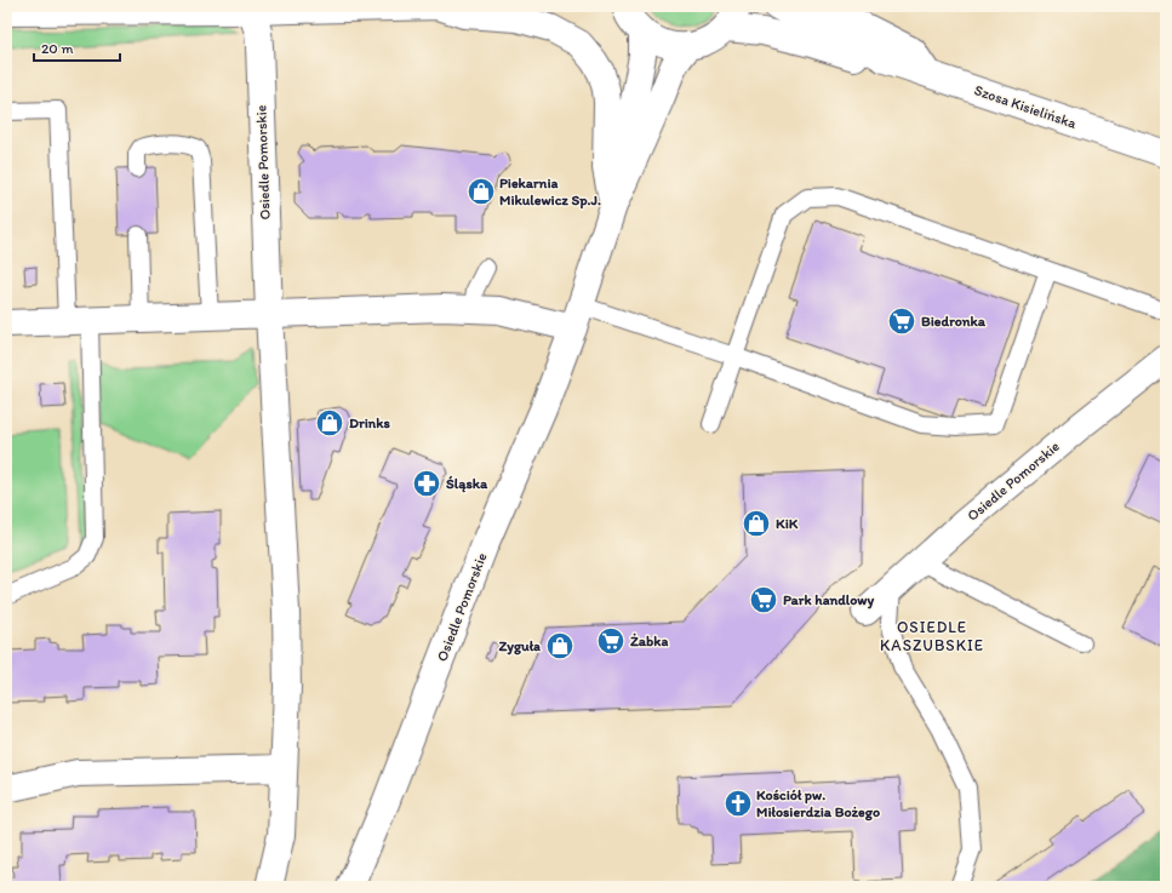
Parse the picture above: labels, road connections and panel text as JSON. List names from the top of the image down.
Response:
{
  "streets": {
    "street": ["Szosa Kisielińska", "Osiedle Pomorskie"]
  },
  "districts": ["OSIEDLE KASZUBSKIE"],
  "places": {
    "shop": [
      "Piekarnia Mikulewicz Sp.J.",
      "Drinks",
      "KiK",
      "Zyguła"
    ],
    "supermarket": ["Biedronka", "Park handlowy", "Żabka"],
    "pharmacy": ["Śląska"],
    "church": ["Kościół pw. Miłosierdzia Bożego"]
  },
  "scale_bar": "20 m"
}
